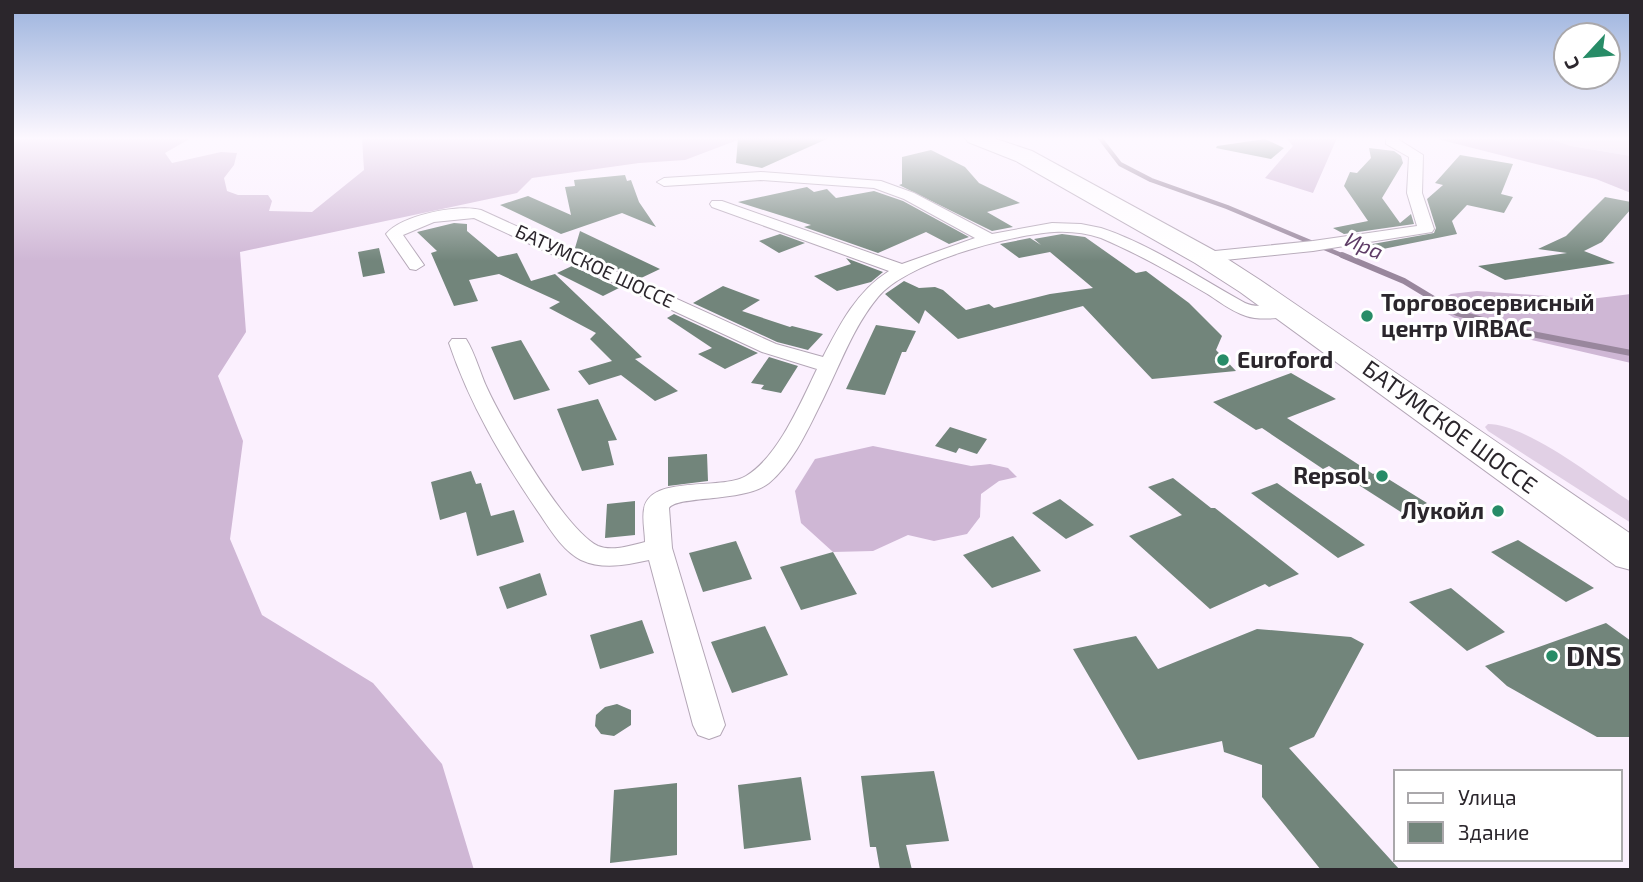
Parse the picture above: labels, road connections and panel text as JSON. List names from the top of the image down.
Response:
{
  "streets": {
    "highway": ["БАТУМСКОЕ ШОССЕ"]
  },
  "water": ["Ира"],
  "places": [
    "Торговосервисный центр VIRBAC",
    "Euroford",
    "Repsol",
    "Лукойл",
    "DNS"
  ],
  "legend": ["Улица", "Здание"],
  "north": "bottom left"
}
